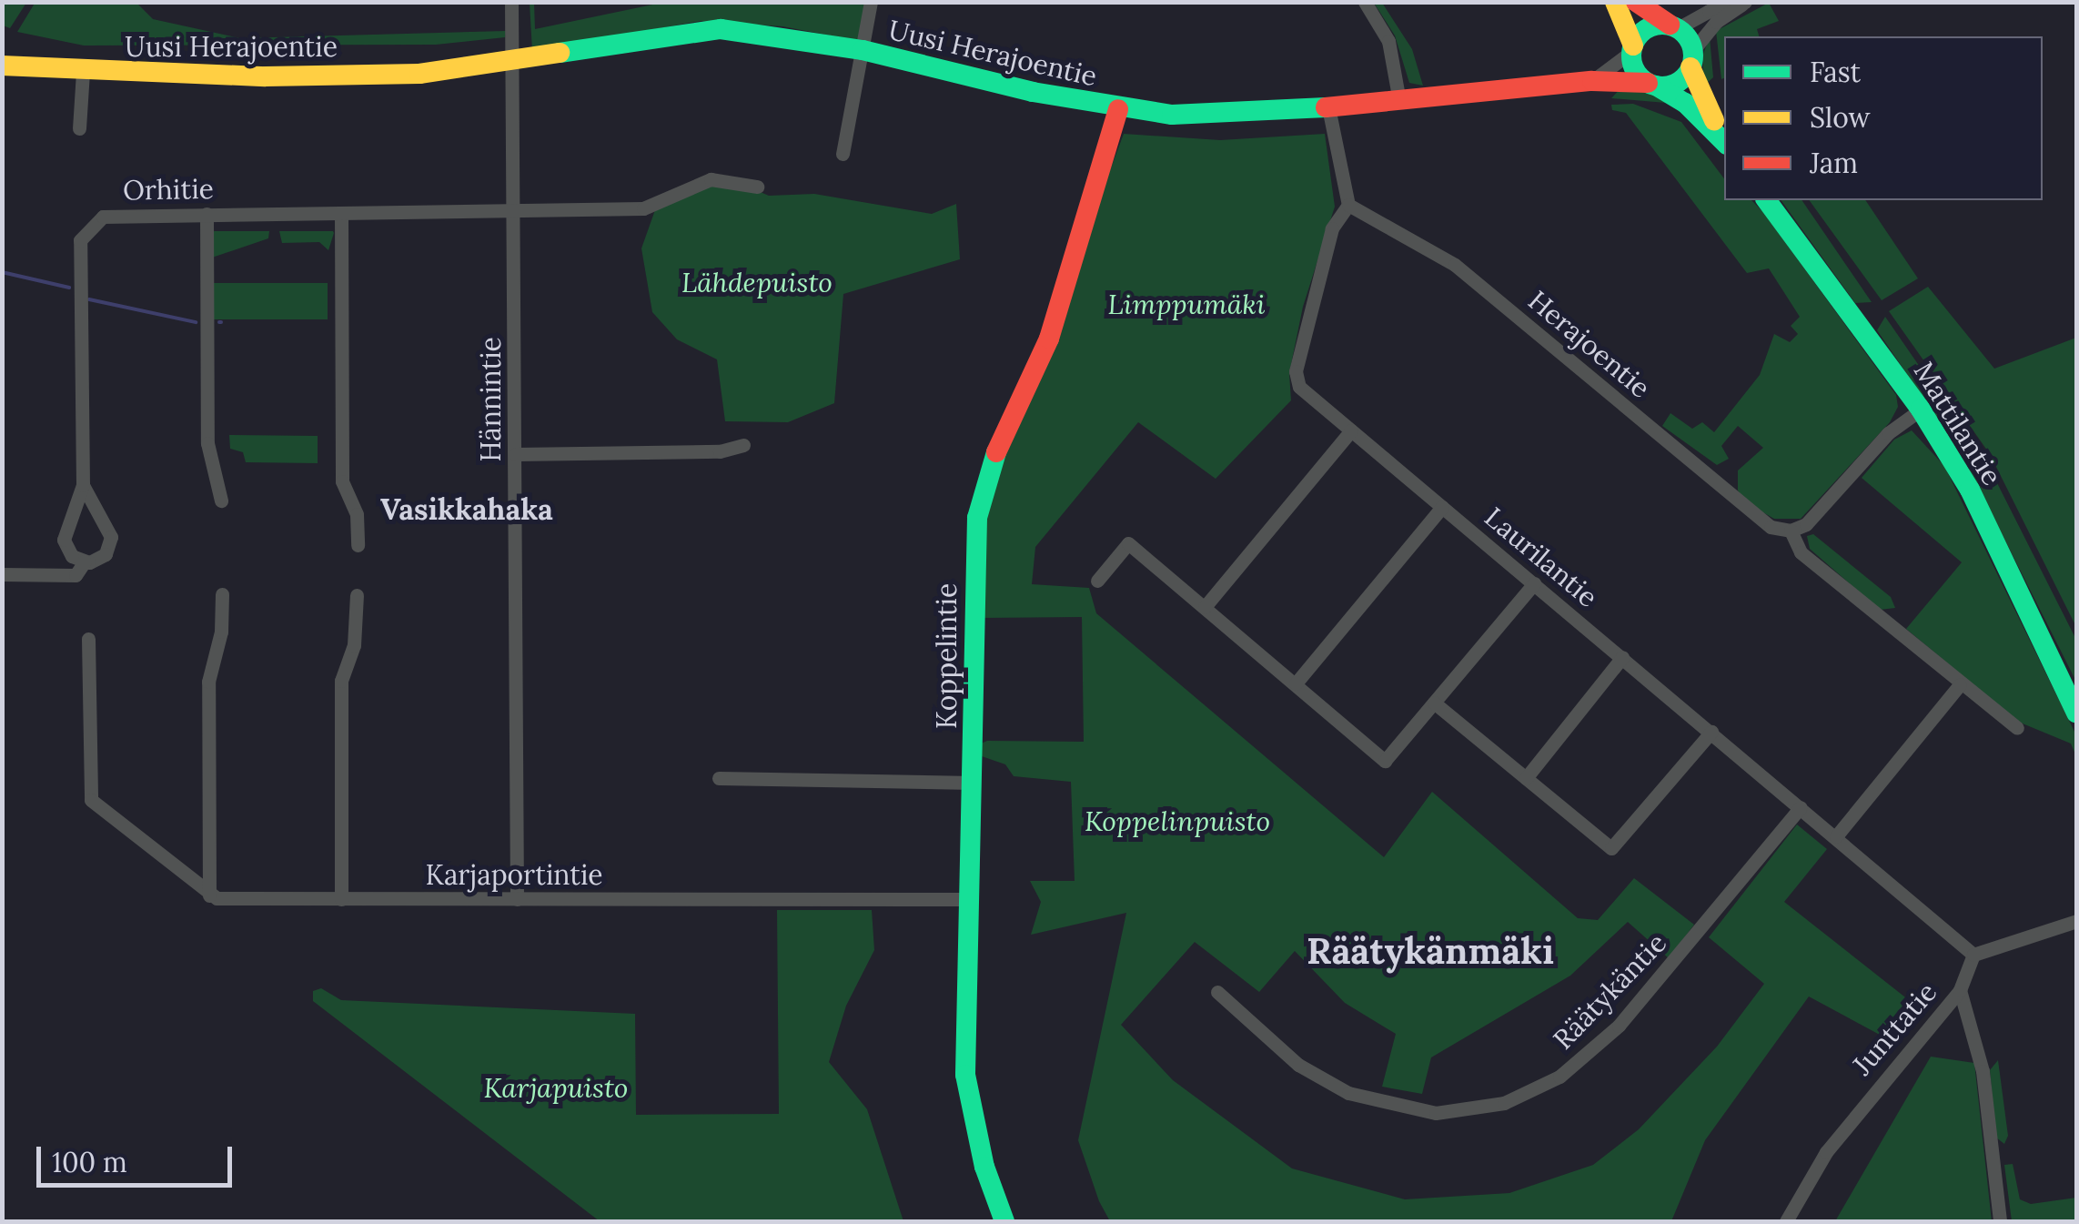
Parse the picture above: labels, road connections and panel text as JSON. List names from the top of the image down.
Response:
{
  "streets": {
    "street": [
      "Uusi Herajoentie",
      "Orhitie",
      "Herajoentie",
      "Hännintie",
      "Mattilantie",
      "Laurilantie",
      "Koppelintie",
      "Karjaportintie",
      "Räätykäntie",
      "Junttatie"
    ]
  },
  "crossings": [
    ["Uusi Herajoentie", "Hännintie"],
    ["Uusi Herajoentie", "Koppelintie"],
    ["Orhitie", "Hännintie"],
    ["Herajoentie", "Laurilantie"],
    ["Hännintie", "Karjaportintie"],
    ["Laurilantie", "Räätykäntie"],
    ["Laurilantie", "Junttatie"],
    ["Koppelintie", "Karjaportintie"]
  ],
  "districts": ["Vasikkahaka", "Räätykänmäki"],
  "parks": [
    "Lähdepuisto",
    "Limppumäki",
    "Koppelinpuisto",
    "Karjapuisto"
  ],
  "legend": ["Fast", "Slow", "Jam"],
  "scale_bar": "100 m"
}
